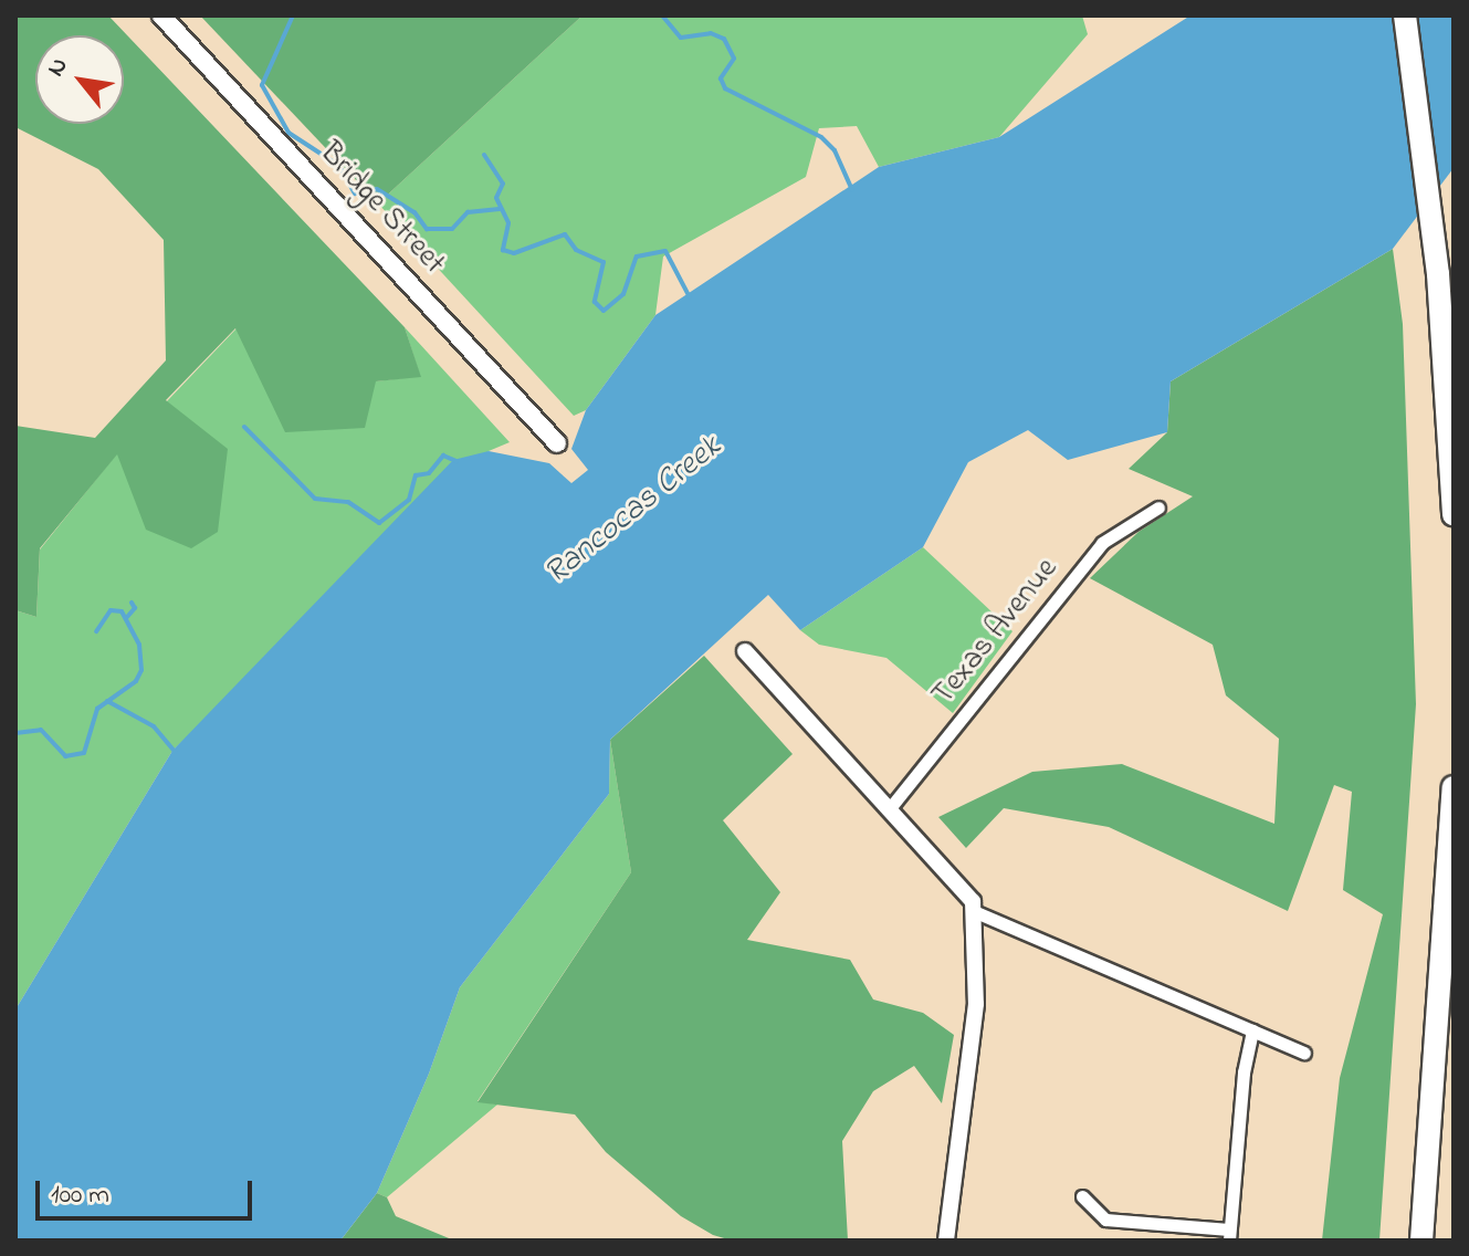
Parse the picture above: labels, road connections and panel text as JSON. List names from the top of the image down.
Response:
{
  "streets": {
    "main road": ["Bridge Street"],
    "street": ["Texas Avenue"]
  },
  "water": ["Rancocas Creek"],
  "scale_bar": "100 m",
  "north": "top left"
}
